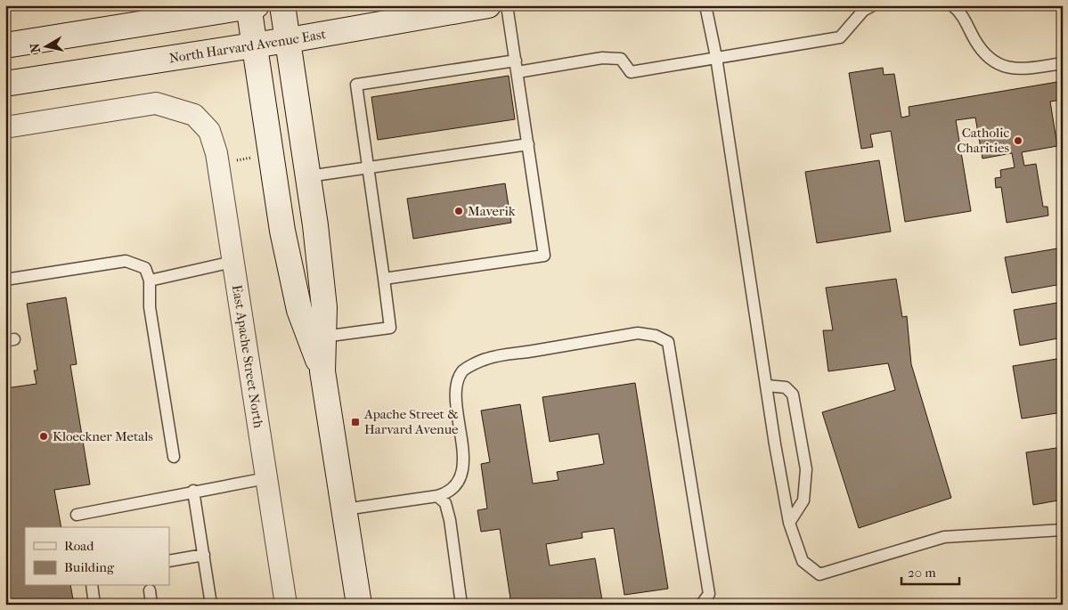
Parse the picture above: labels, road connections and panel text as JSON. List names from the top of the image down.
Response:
{
  "streets": {
    "main road": ["North Harvard Avenue East"],
    "street": ["East Apache Street North"]
  },
  "places": {
    "other": ["Catholic Charities", "Maverik", "Kloeckner Metals"],
    "transit": ["Apache Street & Harvard Avenue"]
  },
  "legend": ["Road", "Building"],
  "scale_bar": "20 m",
  "north": "left"
}
